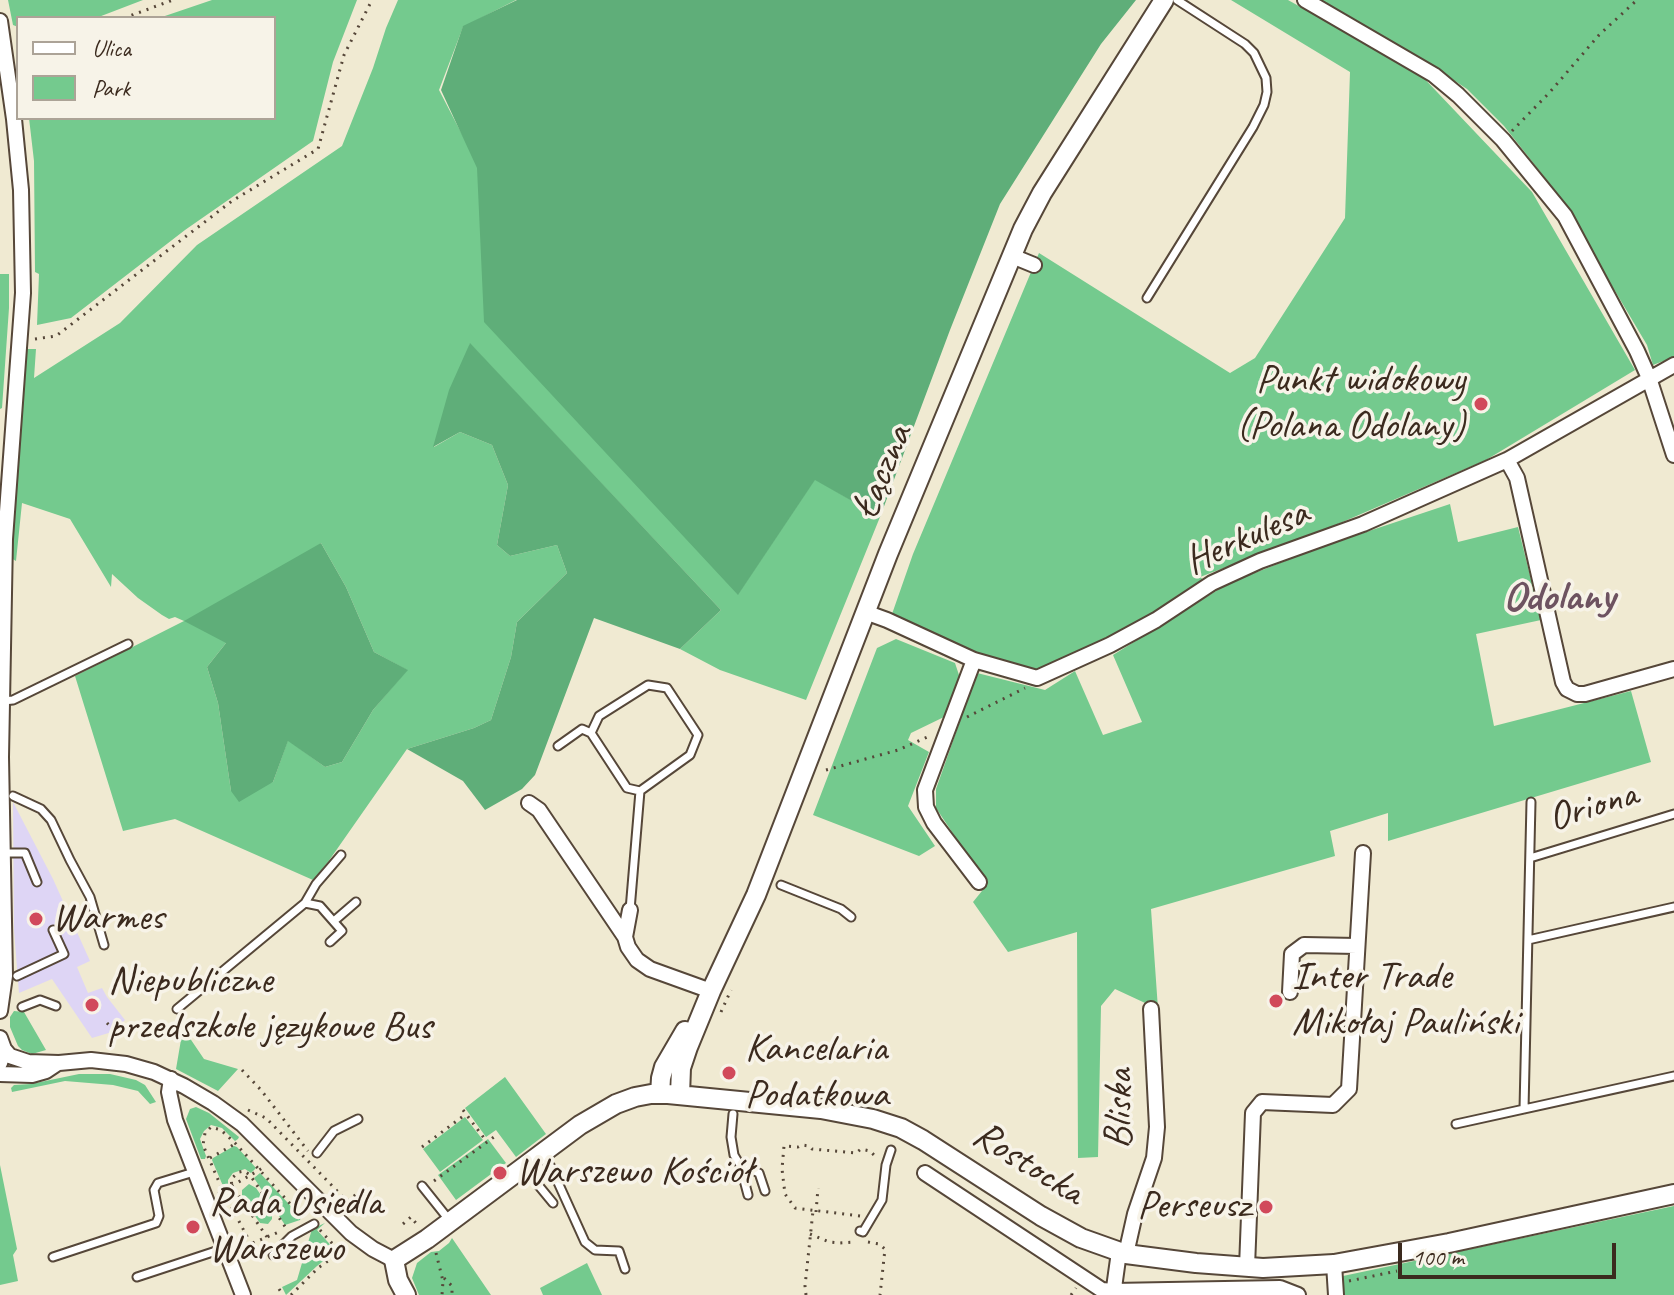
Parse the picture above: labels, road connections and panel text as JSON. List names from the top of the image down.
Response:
{
  "streets": {
    "street": [
      "Łączna",
      "Herkulesa",
      "Bliska",
      "Rostocka"
    ],
    "lane": ["Oriona"]
  },
  "crossings": [
    ["Łączna", "Herkulesa"],
    ["Łączna", "Rostocka"],
    ["Bliska", "Rostocka"]
  ],
  "districts": ["Odolany"],
  "places": [
    "Punkt widokowy (Polana Odolany)",
    "Warmes",
    "Inter Trade Mikołaj Pauliński",
    "Niepubliczne przedszkole językowe Bus",
    "Kancelaria Podatkowa",
    "Warszewo Kościół",
    "Perseusz",
    "Rada Osiedla Warszewo"
  ],
  "legend": ["Ulica", "Park"],
  "scale_bar": "100 m"
}
